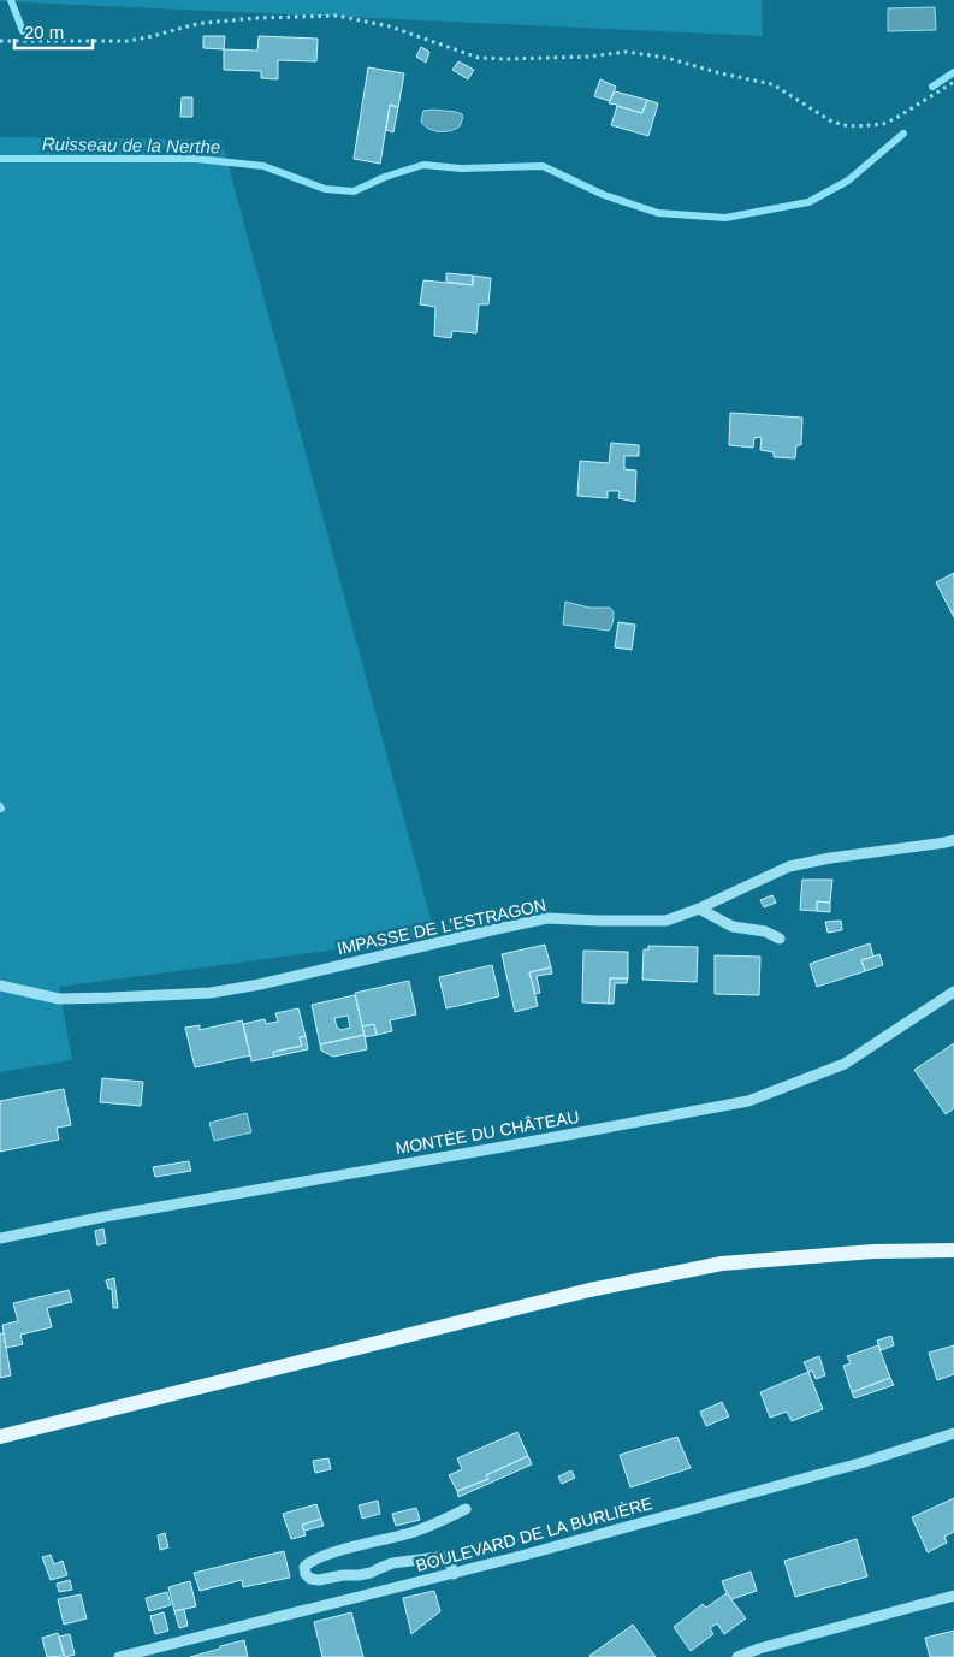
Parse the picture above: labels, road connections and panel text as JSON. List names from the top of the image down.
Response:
{
  "streets": {
    "street": ["IMPASSE DE L’ESTRAGON", "MONTÉE DU CHÂTEAU", "BOULEVARD DE LA BURLIÈRE"]
  },
  "water": ["Ruisseau de la Nerthe"],
  "scale_bar": "20 m"
}
